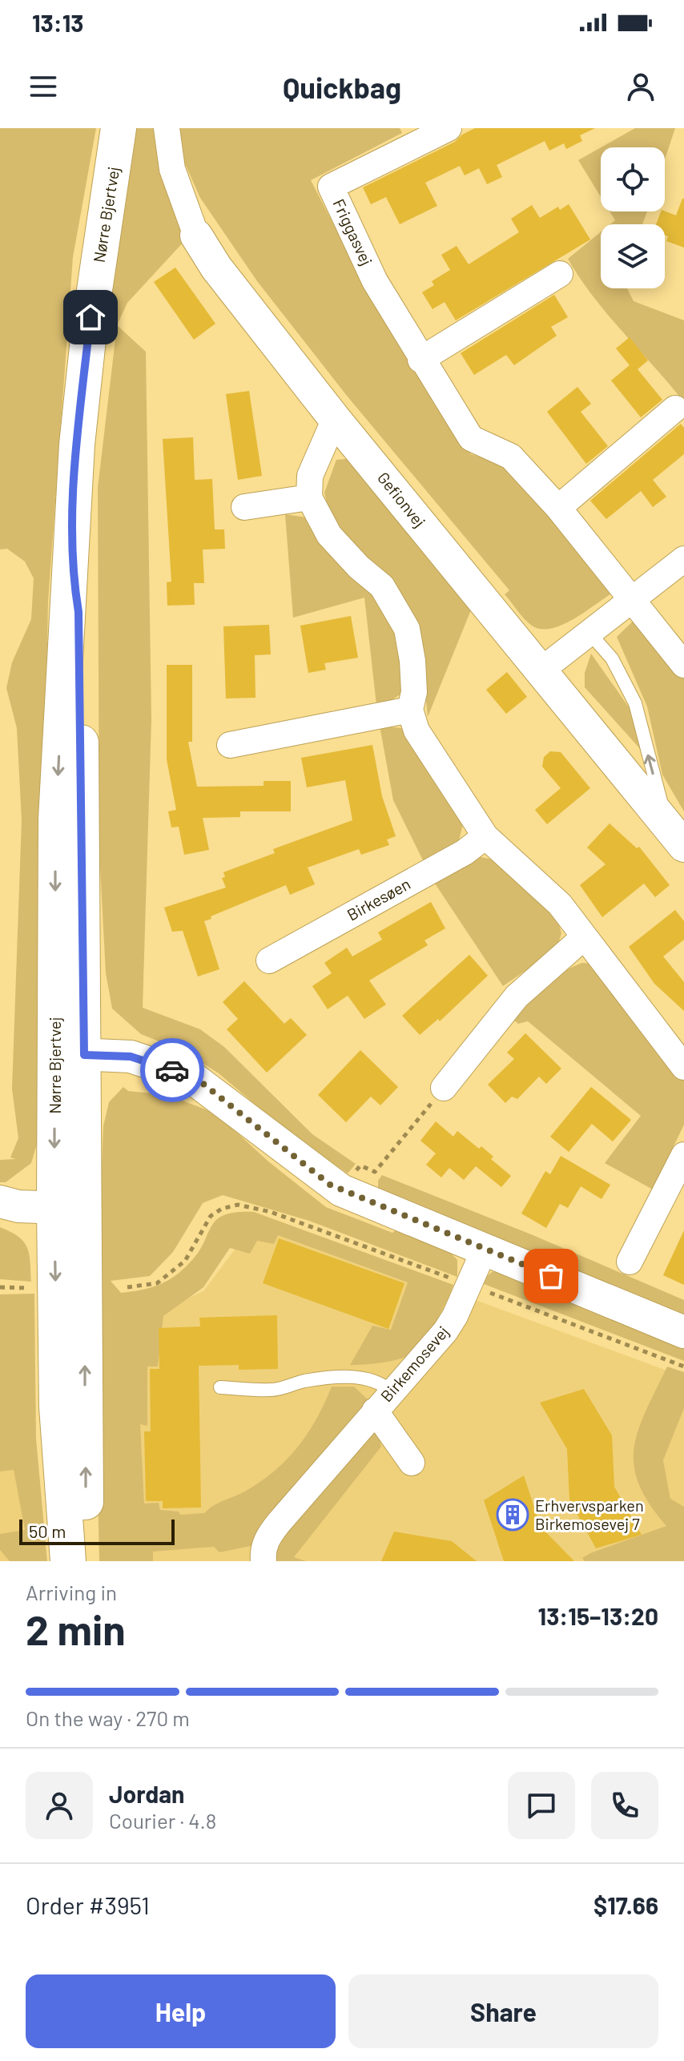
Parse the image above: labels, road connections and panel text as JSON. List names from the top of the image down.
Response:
{
  "streets": {
    "main road": ["Nørre Bjertvej"],
    "street": [
      "Friggasvej",
      "Gefionvej",
      "Birkesøen",
      "Birkemosevej"
    ]
  },
  "places": {
    "building": ["Erhvervsparken Birkemosevej 7"]
  },
  "scale_bar": "50 m",
  "page": {
    "status": "13:13",
    "header": "Quickbag",
    "scale": "50 m",
    "heading": ["2 min", "Arriving in", "13:15–13:20"],
    "panel": [
      "Jordan",
      "Courier · 4.8",
      "Order #3951",
      "$17.66"
    ],
    "bar": "On the way · 270 m",
    "buttons": ["Help", "Share"]
  }
}
